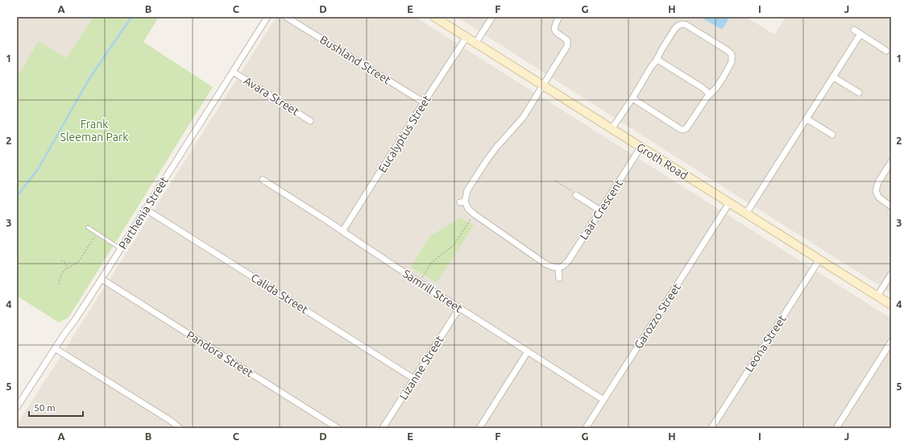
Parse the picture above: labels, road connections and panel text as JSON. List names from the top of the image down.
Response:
{
  "streets": {
    "street": [
      "Bushland Street",
      "Avara Street",
      "Eucalyptus Street",
      "Groth Road",
      "Laar Crescent",
      "Parthenia Street",
      "Samrill Street",
      "Calida Street",
      "Garozzo Street",
      "Leona Street",
      "Pandora Street",
      "Lizanne Street"
    ]
  },
  "crossings": [
    ["Bushland Street", "Eucalyptus Street"],
    ["Avara Street", "Parthenia Street"],
    ["Eucalyptus Street", "Groth Road"],
    ["Eucalyptus Street", "Samrill Street"],
    ["Groth Road", "Laar Crescent"],
    ["Groth Road", "Garozzo Street"],
    ["Groth Road", "Leona Street"],
    ["Parthenia Street", "Calida Street"],
    ["Parthenia Street", "Pandora Street"],
    ["Samrill Street", "Garozzo Street"],
    ["Samrill Street", "Lizanne Street"],
    ["Calida Street", "Lizanne Street"]
  ],
  "parks": ["Frank Sleeman Park"],
  "scale_bar": "50 m",
  "grid": {
    "columns": [
      "A",
      "B",
      "C",
      "D",
      "E",
      "F",
      "G",
      "H",
      "I",
      "J"
    ],
    "rows": [
      "1",
      "2",
      "3",
      "4",
      "5"
    ]
  }
}
